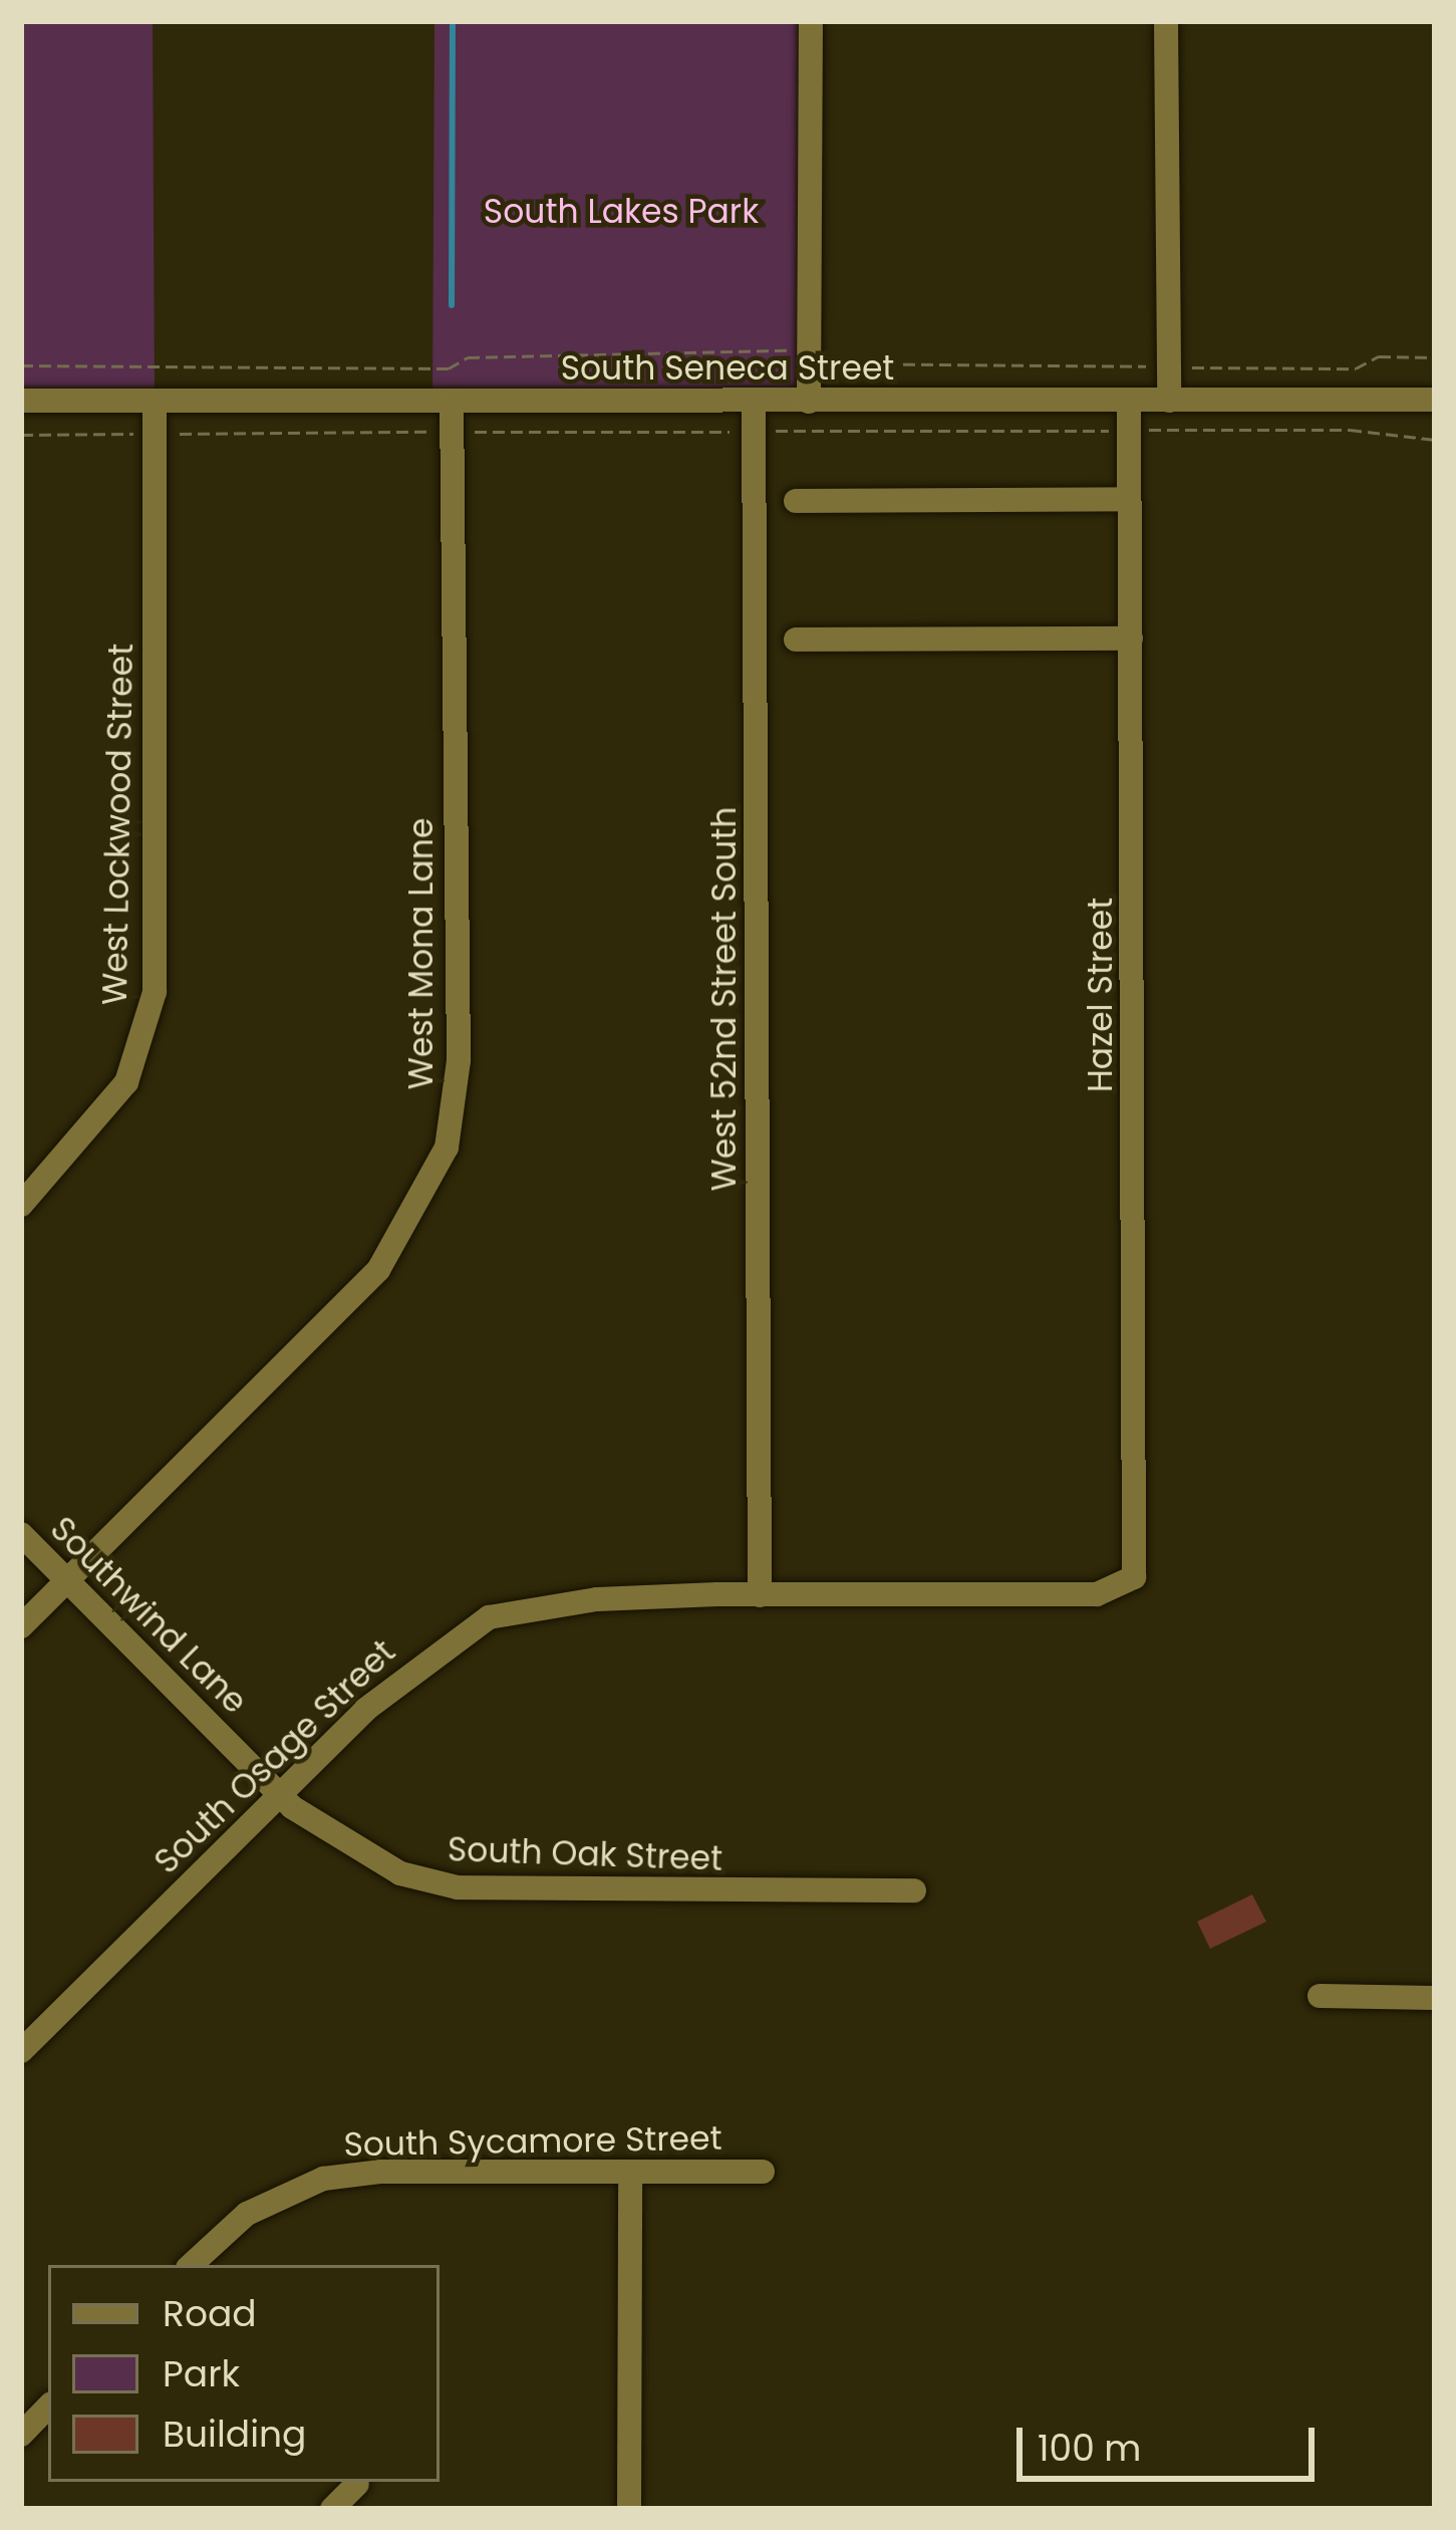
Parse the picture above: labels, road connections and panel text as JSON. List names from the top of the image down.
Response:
{
  "streets": {
    "street": [
      "South Seneca Street",
      "West Lockwood Street",
      "West Mona Lane",
      "Hazel Street",
      "West 52nd Street South",
      "Southwind Lane",
      "South Osage Street",
      "South Oak Street",
      "South Sycamore Street"
    ]
  },
  "crossings": [
    ["South Seneca Street", "West Lockwood Street"],
    ["South Seneca Street", "West Mona Lane"],
    ["South Seneca Street", "Hazel Street"],
    ["South Seneca Street", "West 52nd Street South"],
    ["West Mona Lane", "Southwind Lane"],
    ["Hazel Street", "South Osage Street"],
    ["West 52nd Street South", "South Osage Street"],
    ["Southwind Lane", "South Osage Street"],
    ["Southwind Lane", "South Oak Street"],
    ["South Osage Street", "South Oak Street"]
  ],
  "parks": ["South Lakes Park"],
  "legend": ["Road", "Park", "Building"],
  "scale_bar": "100 m"
}
